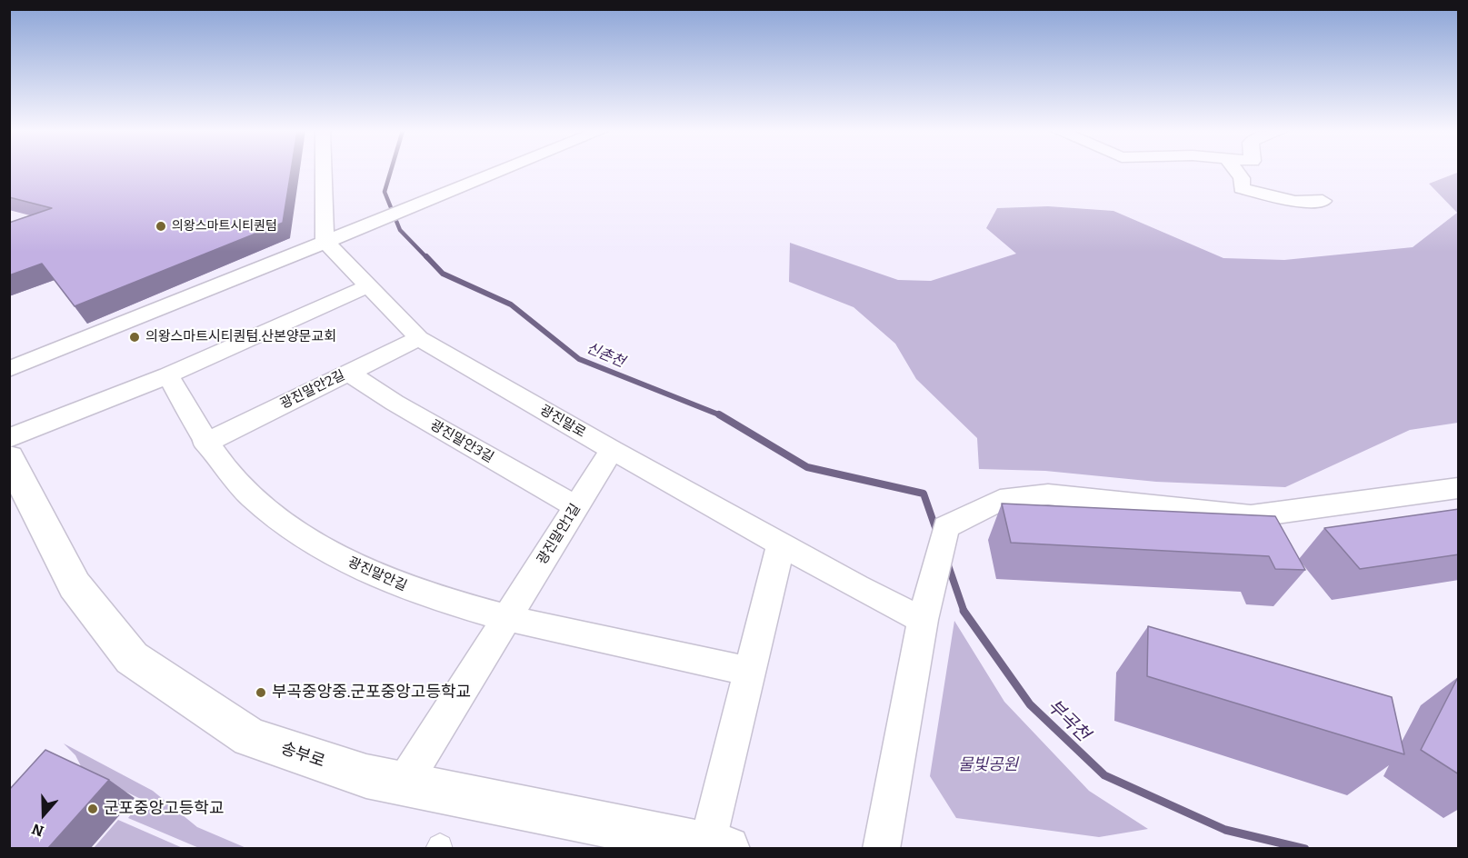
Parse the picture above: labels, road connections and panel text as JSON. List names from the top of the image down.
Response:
{
  "streets": {
    "street": [
      "광진말안2길",
      "광진말로",
      "광진말안3길",
      "광진말안1길",
      "광진말안길",
      "송부로"
    ]
  },
  "crossings": [
    ["광진말안2길", "광진말로"],
    ["광진말안2길", "광진말안3길"],
    ["광진말안2길", "광진말안길"],
    ["광진말로", "광진말안1길"],
    ["광진말안3길", "광진말안1길"],
    ["광진말안1길", "광진말안길"],
    ["광진말안1길", "송부로"]
  ],
  "water": ["신촌천", "부곡천"],
  "parks": ["물빛공원"],
  "places": [
    "의왕스마트시티퀀텀",
    "의왕스마트시티퀀텀.산본양문교회",
    "부곡중앙중.군포중앙고등학교",
    "군포중앙고등학교"
  ],
  "north": "bottom"
}
